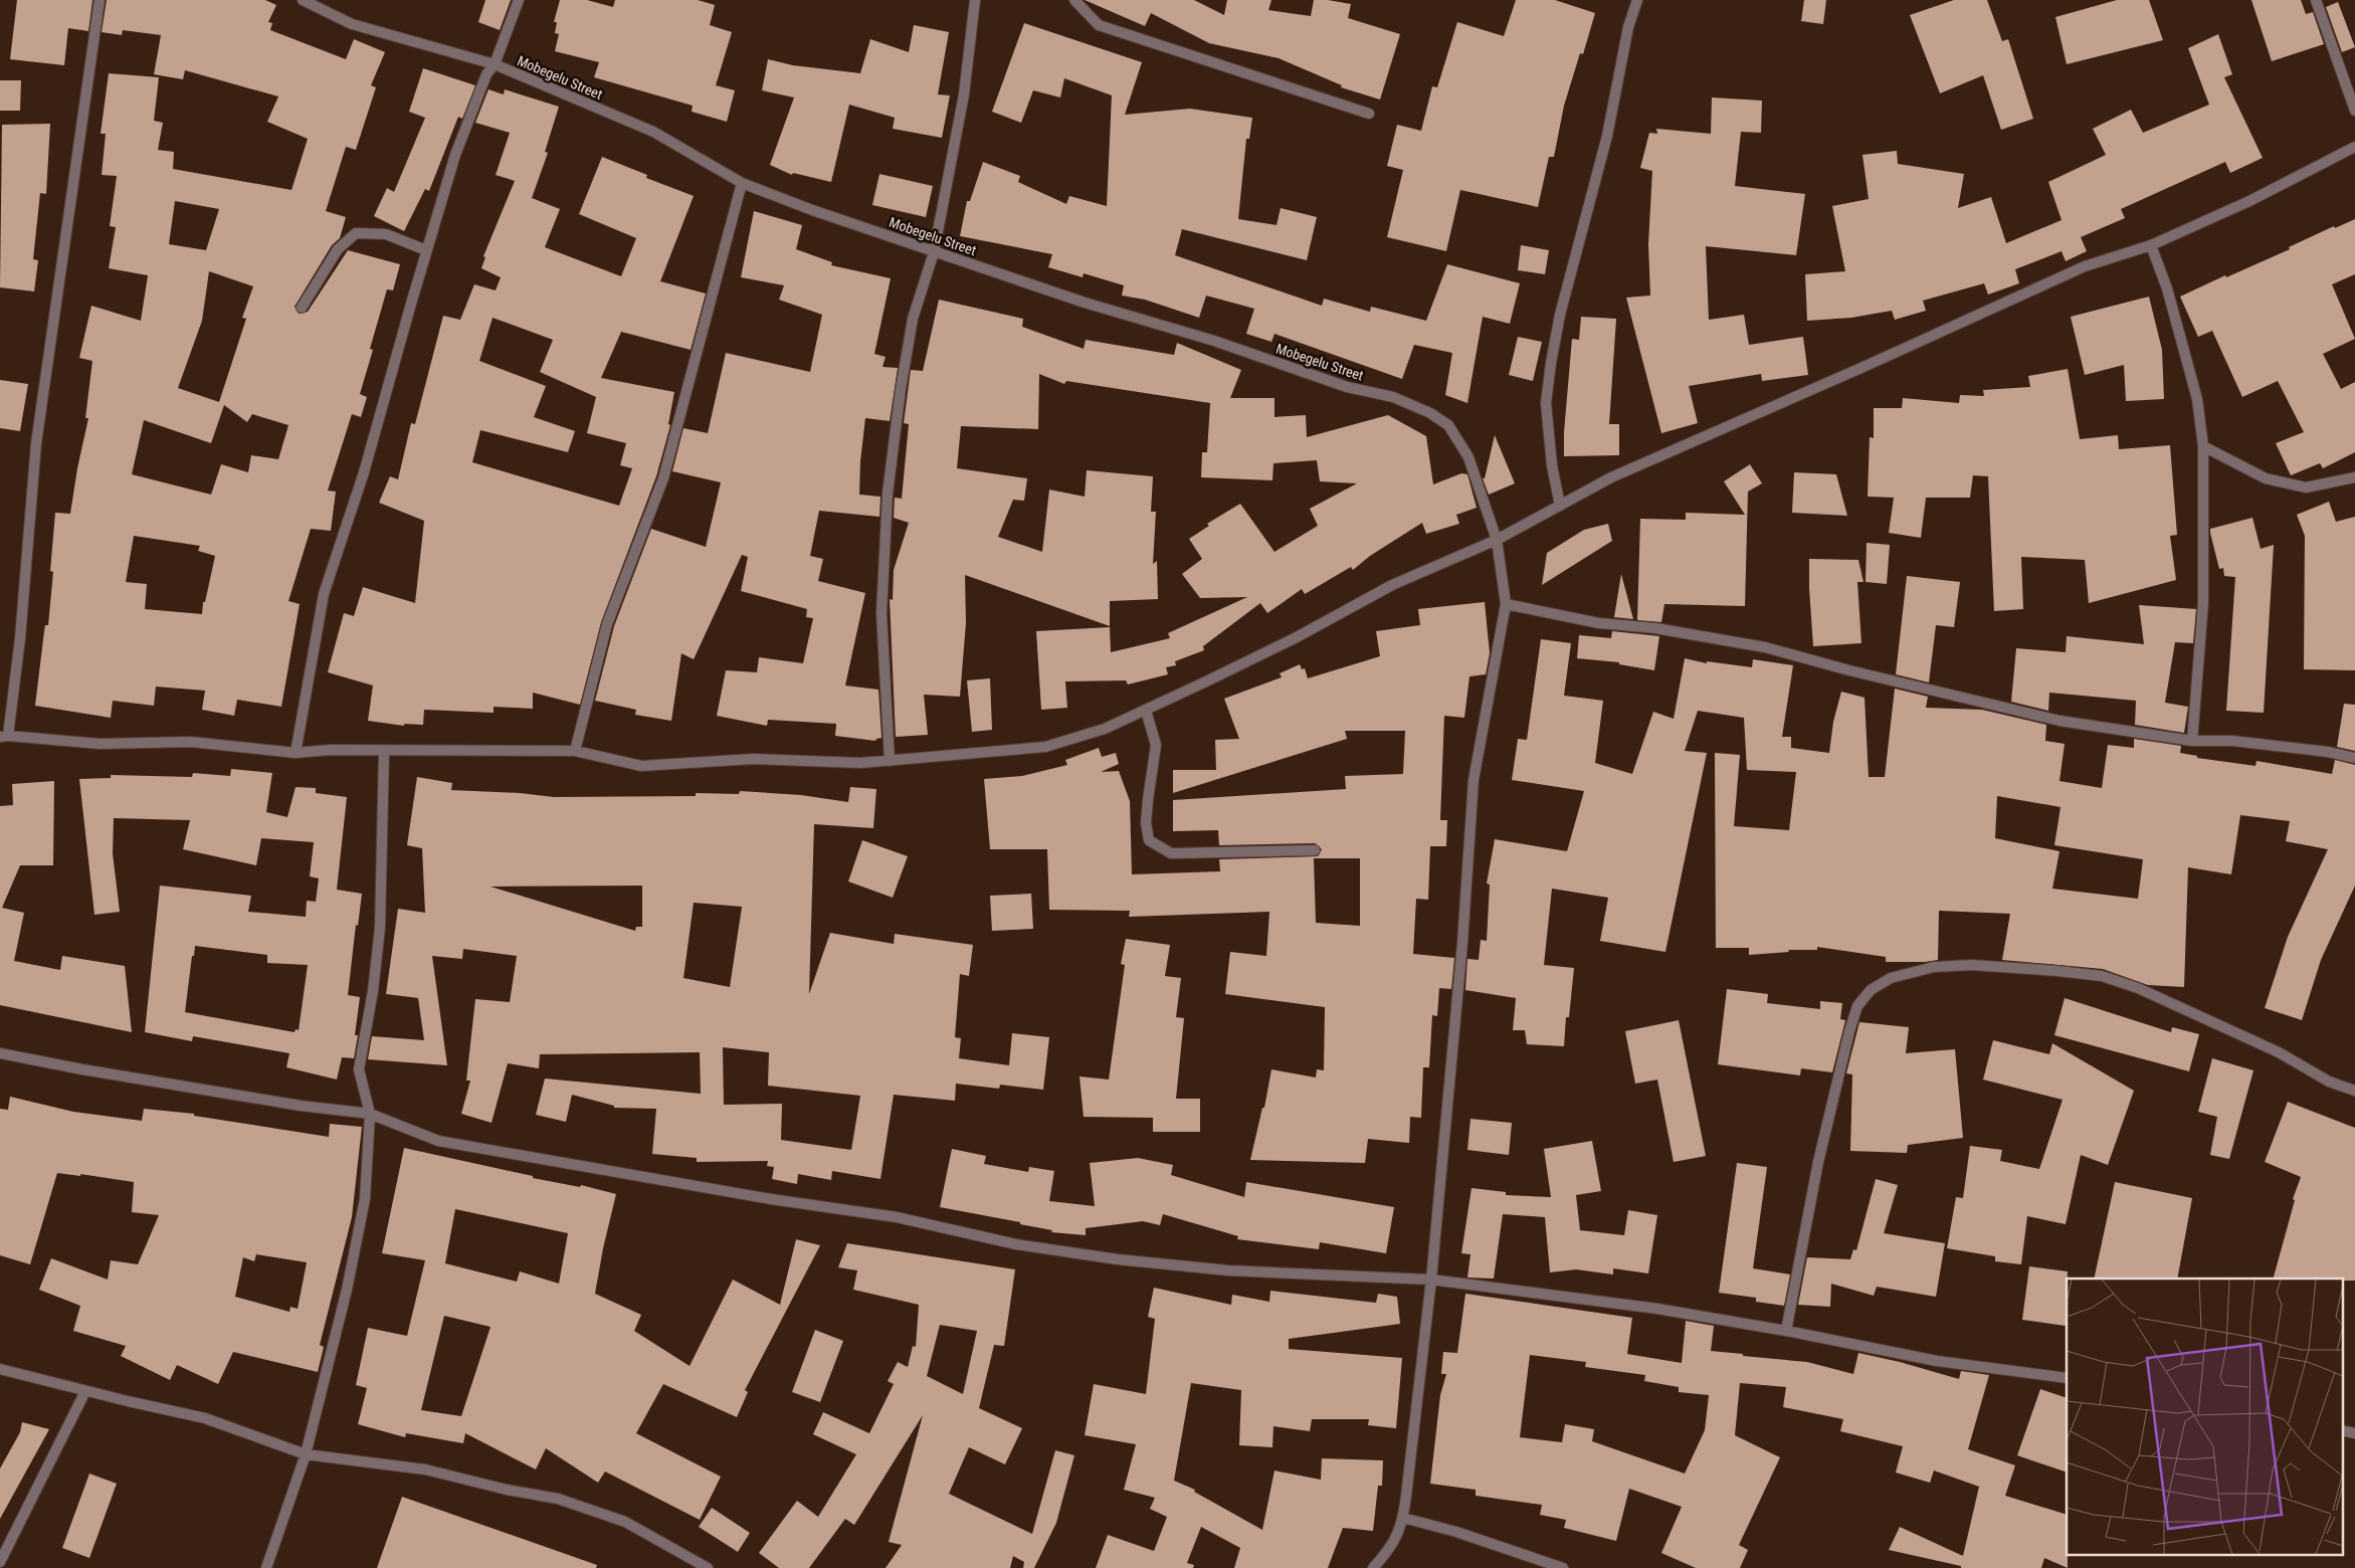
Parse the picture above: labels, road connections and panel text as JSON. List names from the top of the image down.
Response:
{
  "streets": {
    "street": ["Mobegelu Street"]
  }
}
